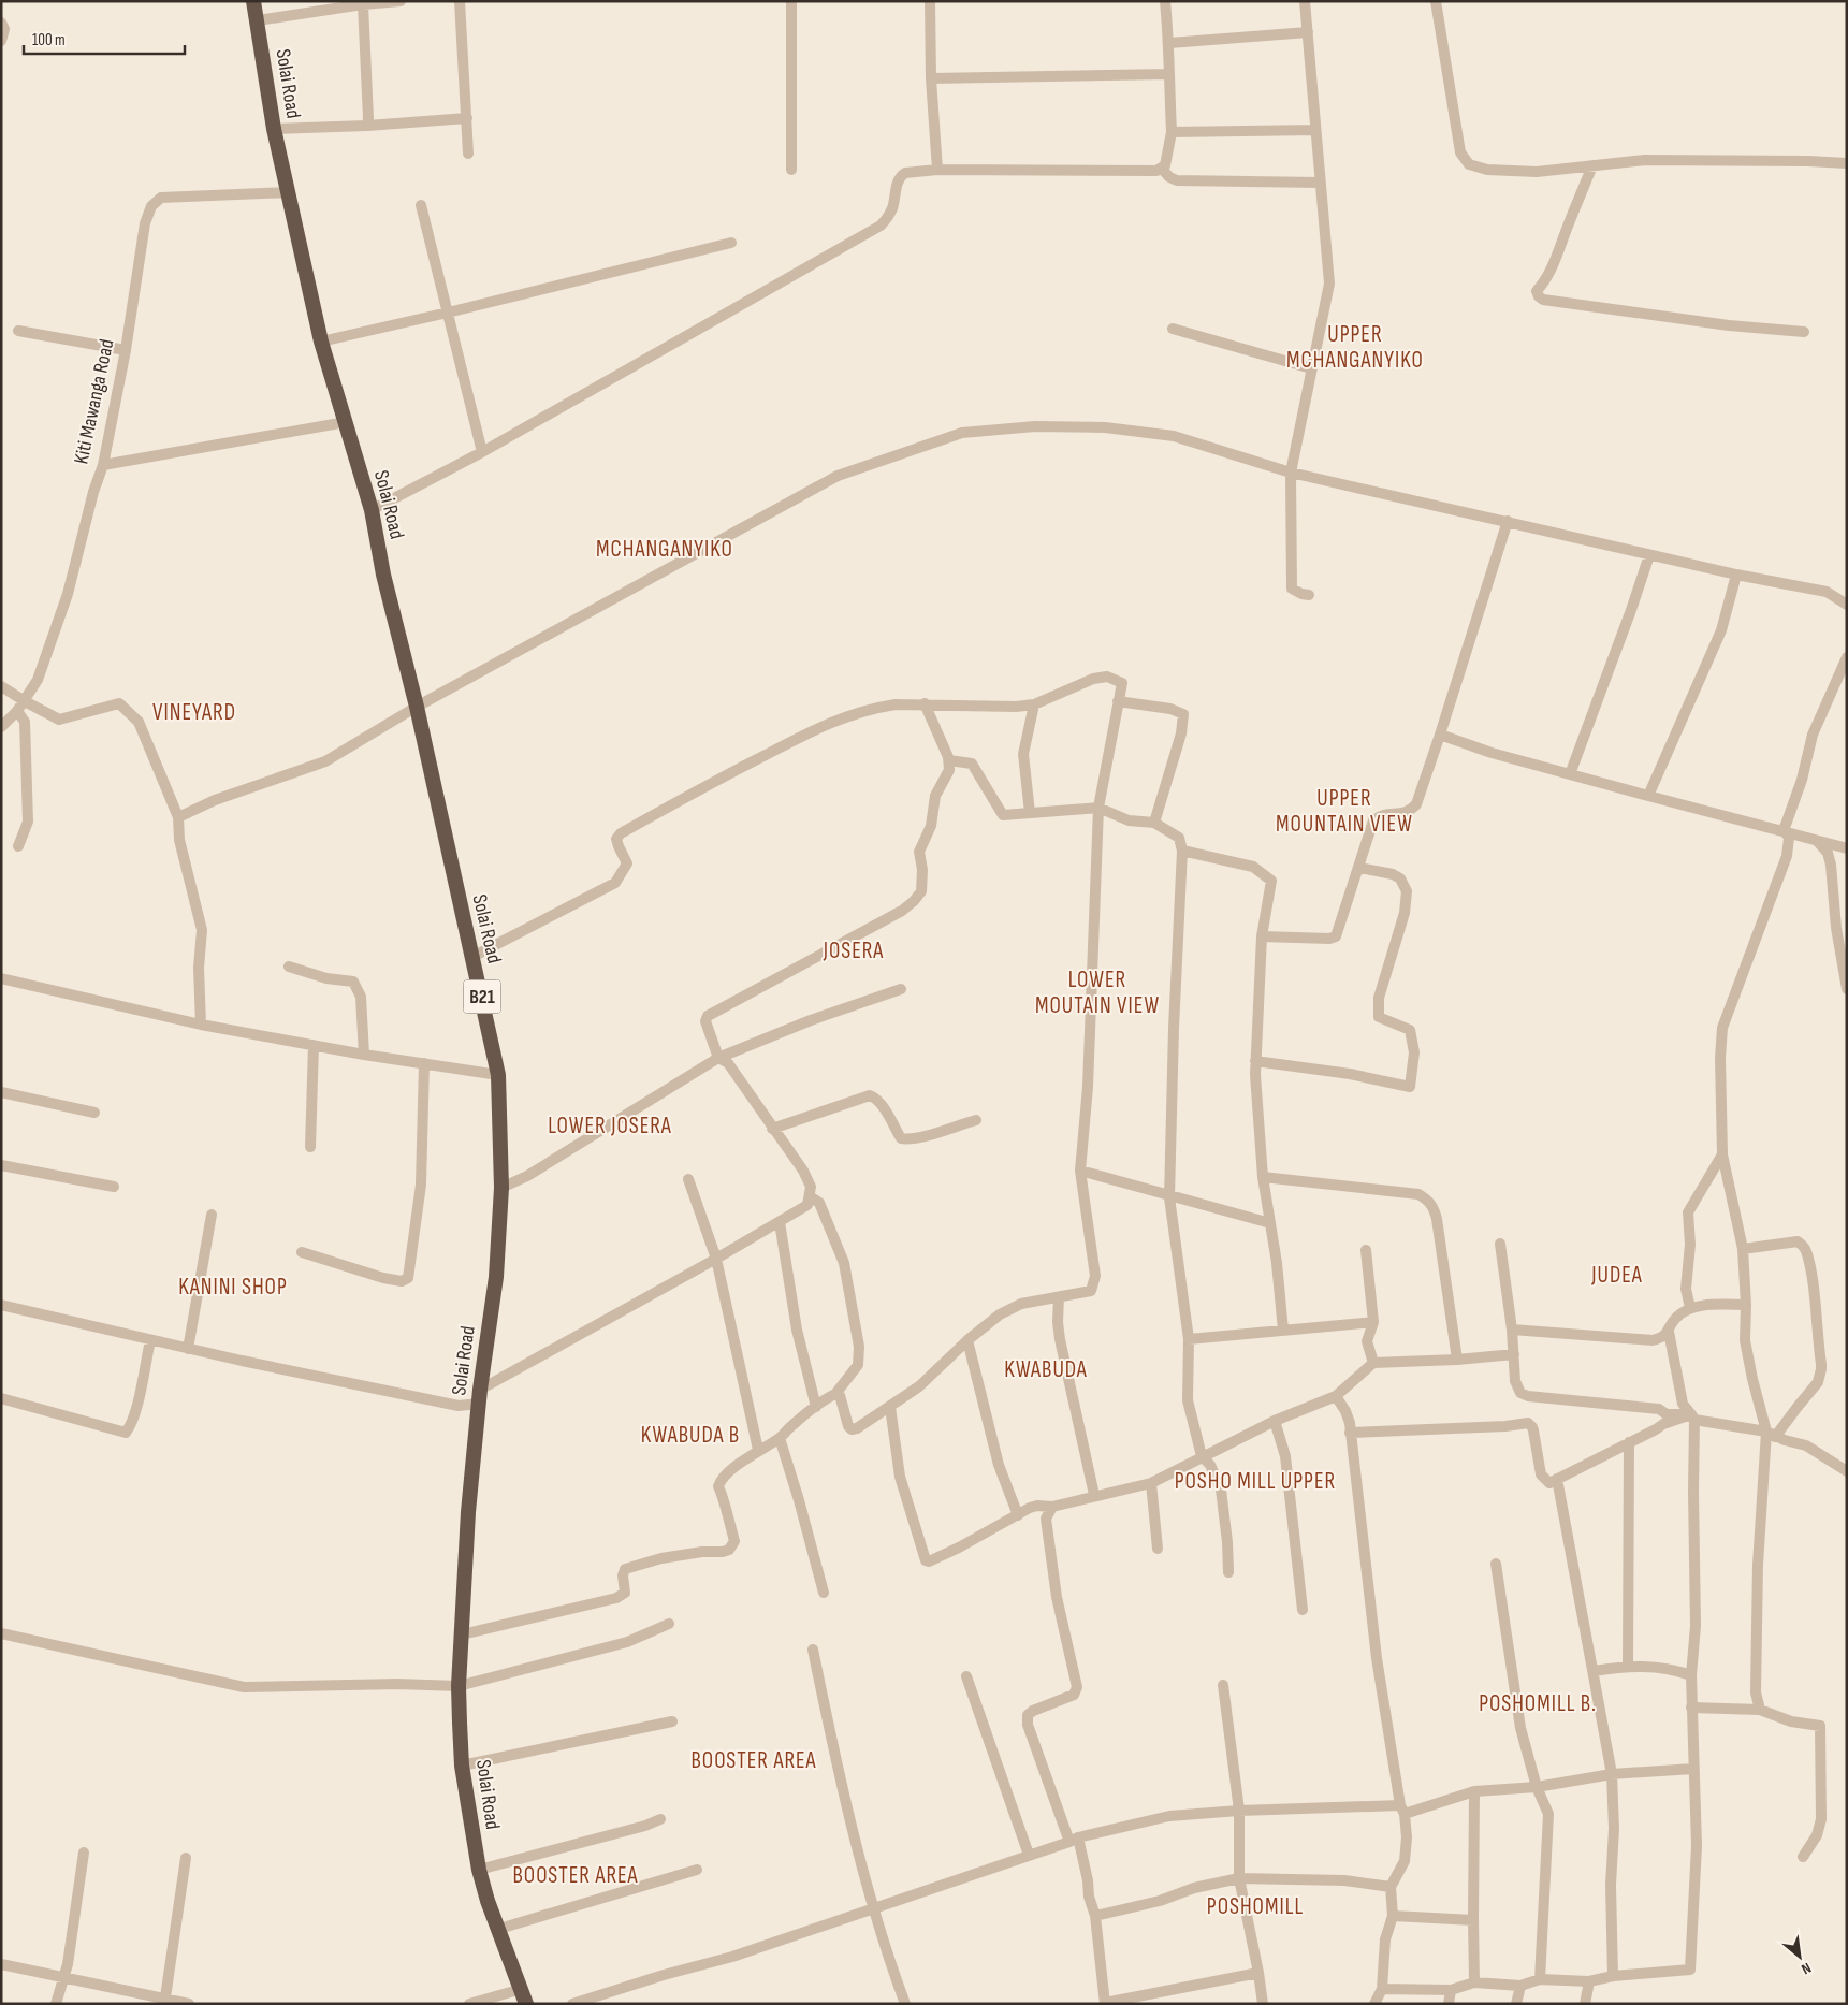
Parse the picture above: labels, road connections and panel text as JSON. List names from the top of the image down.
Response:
{
  "streets": {
    "highway": ["Solai Road", "B21"],
    "street": ["Kiti Mawanga Road"]
  },
  "crossings": [
    ["Solai Road", "Kiti Mawanga Road"]
  ],
  "districts": [
    "UPPER MCHANGANYIKO",
    "MCHANGANYIKO",
    "VINEYARD",
    "UPPER MOUNTAIN VIEW",
    "JOSERA",
    "LOWER MOUTAIN VIEW",
    "LOWER JOSERA",
    "JUDEA",
    "KANINI SHOP",
    "KWABUDA",
    "KWABUDA B",
    "POSHO MILL UPPER",
    "POSHOMILL B.",
    "BOOSTER AREA",
    "BOOSTER AREA",
    "POSHOMILL"
  ],
  "scale_bar": "100 m",
  "north": "bottom right"
}
